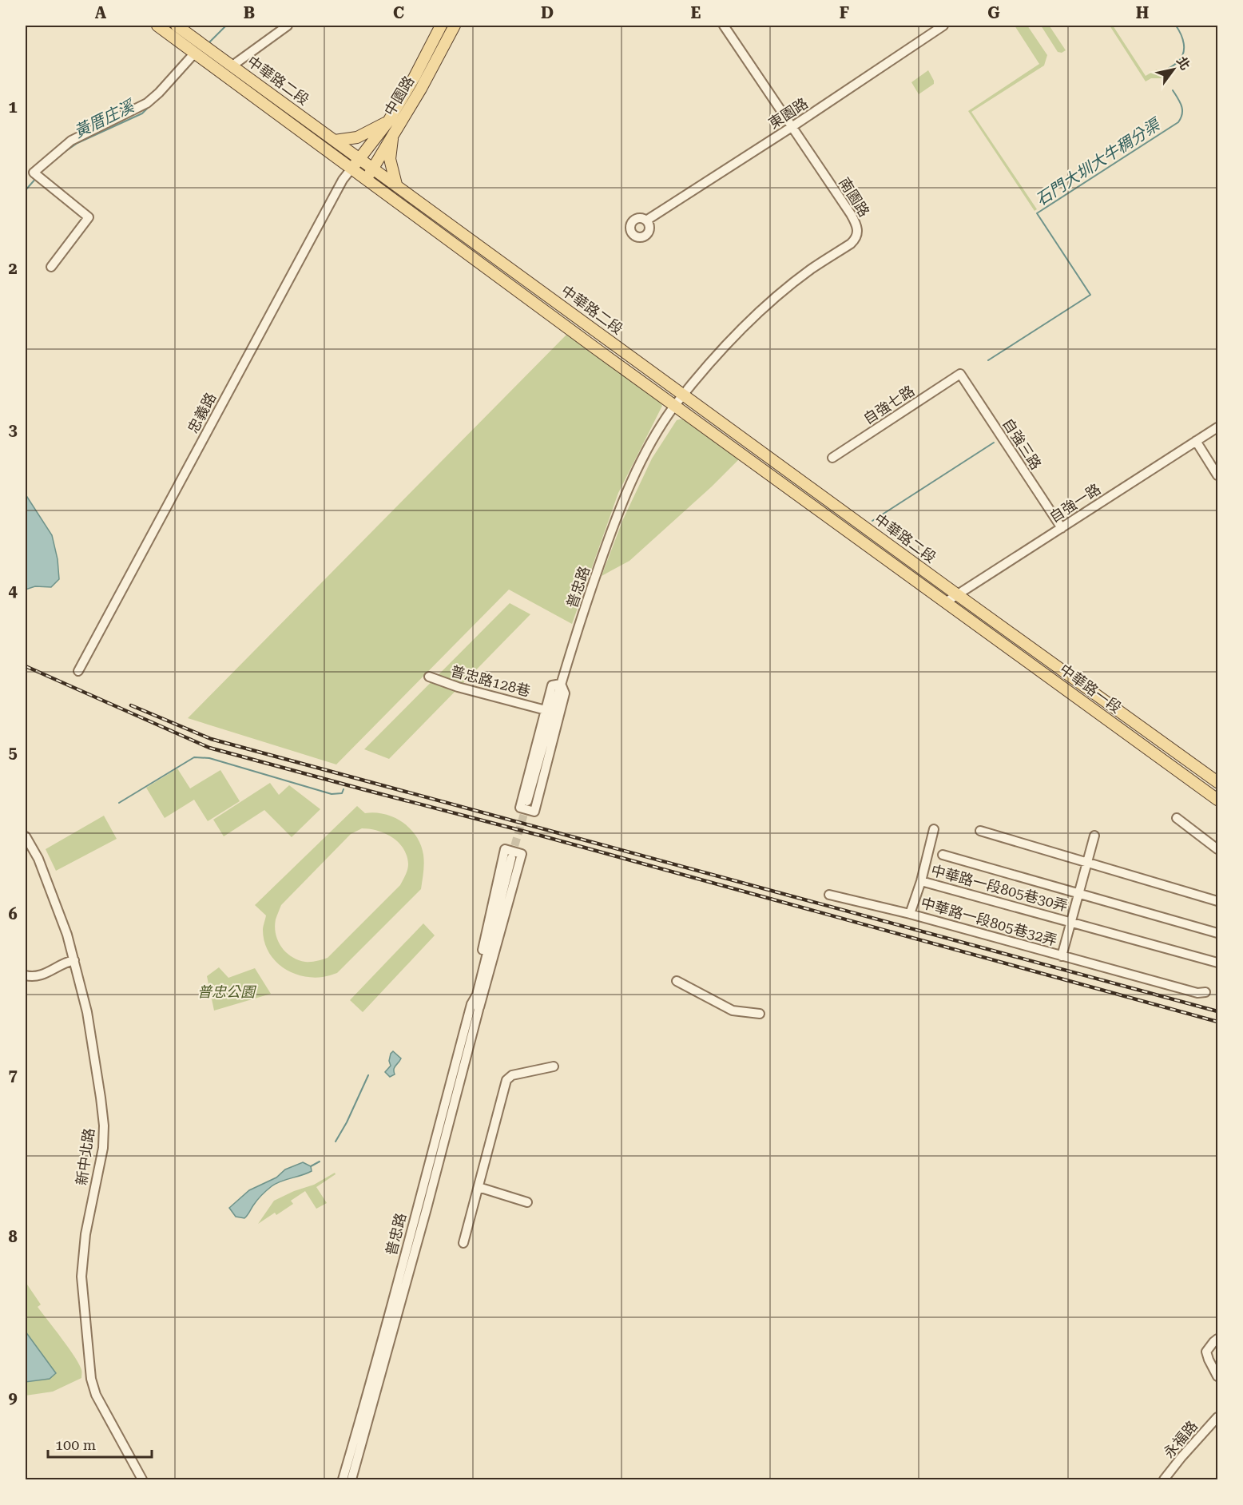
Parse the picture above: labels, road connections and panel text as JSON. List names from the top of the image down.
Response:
{
  "streets": {
    "main road": ["中華路二段", "中園路", "中華路一段"],
    "street": [
      "東園路",
      "南園路",
      "自強七路",
      "忠義路",
      "自強三路",
      "自強一路",
      "普忠路",
      "普忠路128巷",
      "中華路一段805巷30弄",
      "中華路一段805巷32弄",
      "新中北路",
      "永福路"
    ]
  },
  "crossings": [
    ["中華路二段", "中園路"],
    ["中華路二段", "南園路"],
    ["中華路二段", "忠義路"],
    ["中華路二段", "自強一路"],
    ["中華路二段", "普忠路"],
    ["中華路二段", "中華路一段"],
    ["中園路", "忠義路"],
    ["東園路", "南園路"],
    ["南園路", "普忠路"],
    ["自強七路", "自強三路"],
    ["自強三路", "自強一路"],
    ["自強一路", "中華路一段"]
  ],
  "water": ["黃厝庄溪", "石門大圳大牛稠分渠"],
  "parks": ["普忠公園"],
  "scale_bar": "100 m",
  "north": "top right",
  "grid": {
    "columns": [
      "A",
      "B",
      "C",
      "D",
      "E",
      "F",
      "G",
      "H"
    ],
    "rows": [
      "1",
      "2",
      "3",
      "4",
      "5",
      "6",
      "7",
      "8",
      "9"
    ]
  }
}
